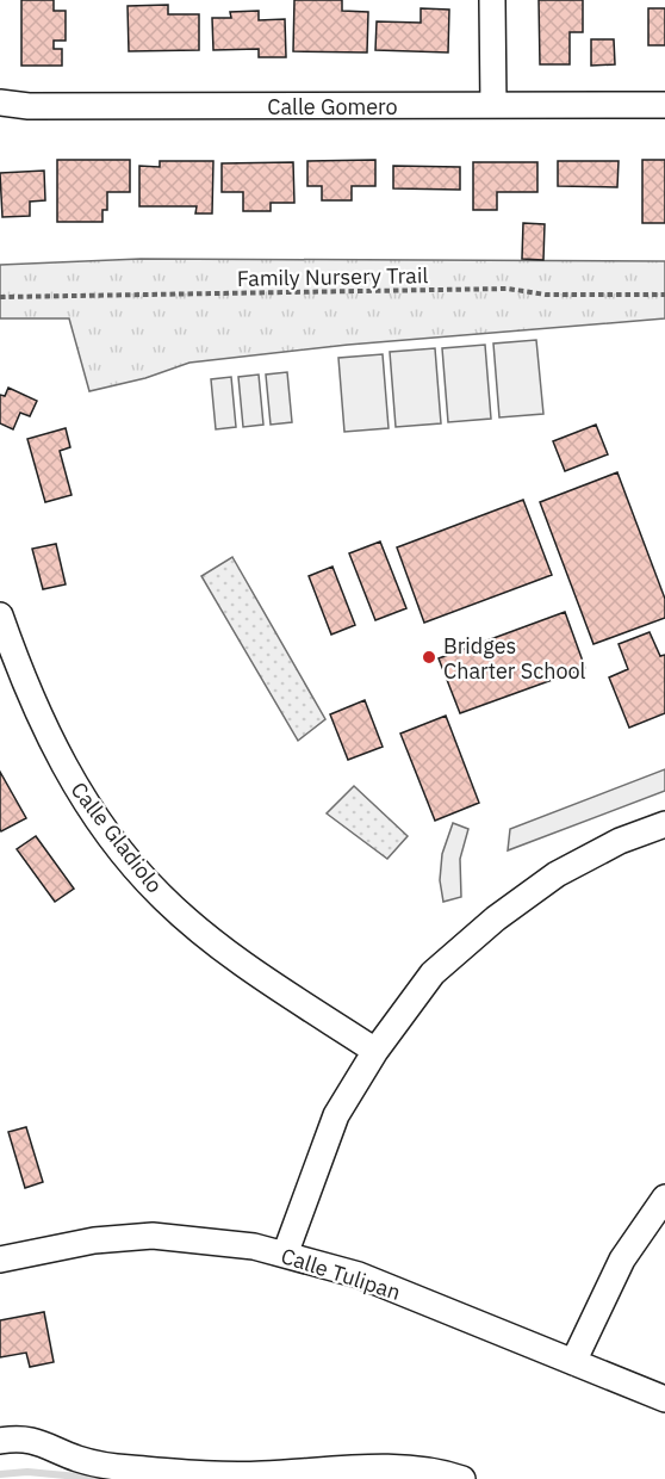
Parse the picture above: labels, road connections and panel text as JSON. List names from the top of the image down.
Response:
{
  "streets": {
    "street": ["Calle Gomero", "Calle Gladiolo", "Calle Tulipan"],
    "path": ["Family Nursery Trail"]
  },
  "places": ["Bridges Charter School"]
}
